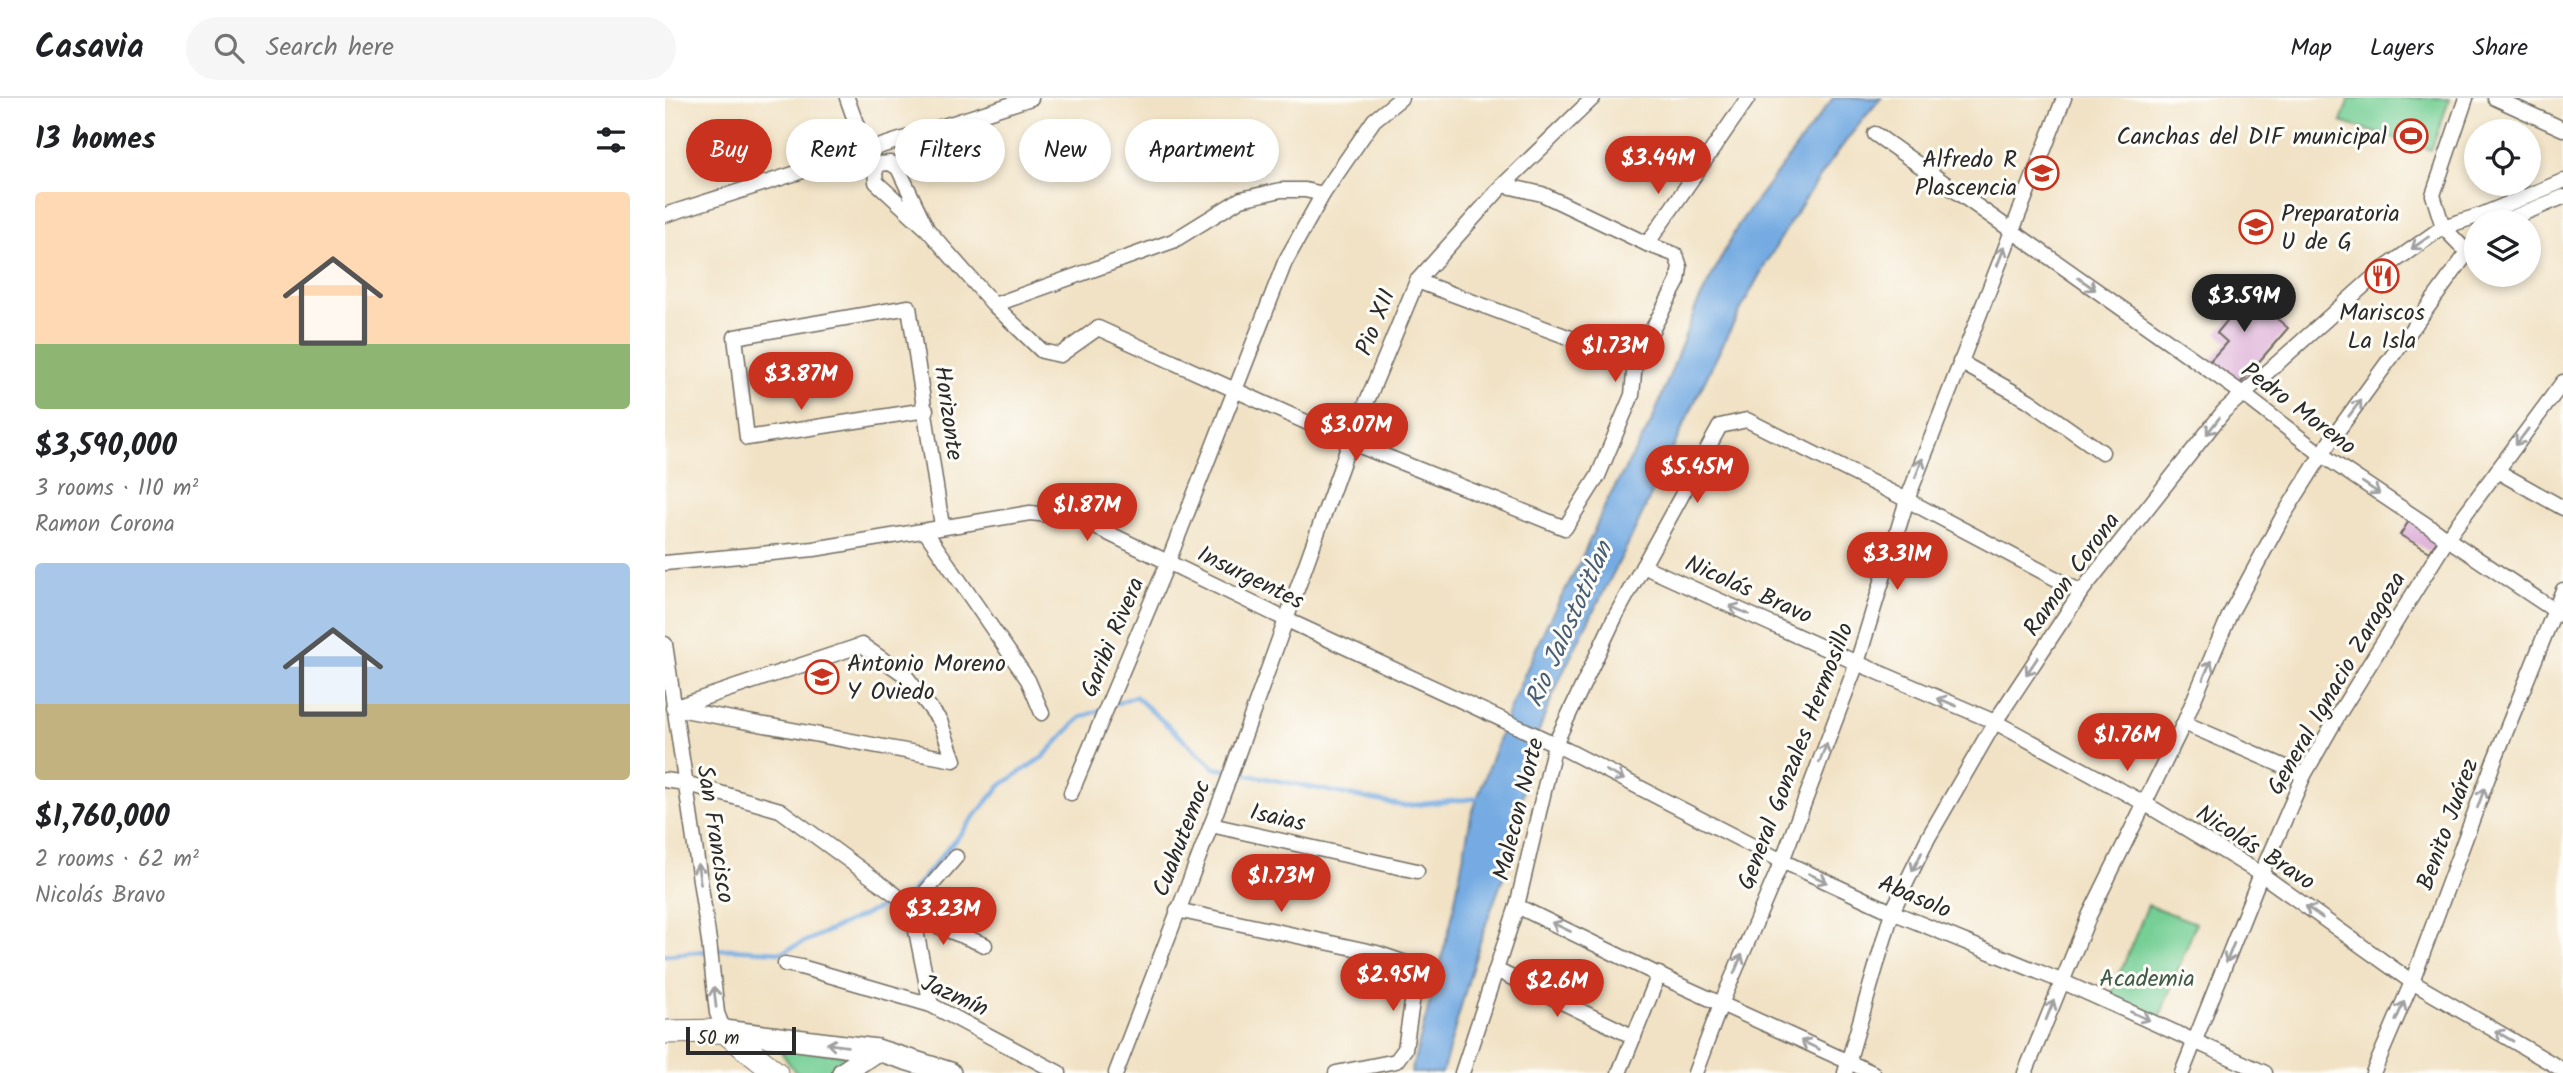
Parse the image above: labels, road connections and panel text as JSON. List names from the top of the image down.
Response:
{
  "streets": {
    "street": [
      "Pio XII",
      "Pedro Moreno",
      "Horizonte",
      "Ramon Corona",
      "Insurgentes",
      "Nicolás Bravo",
      "Garibi Rivera",
      "General Ignacio Zaragoza",
      "General Gonzales Hermosillo",
      "Malecon Norte",
      "Isaias",
      "Benito Juárez",
      "San Francisco",
      "Cuahutemoc",
      "Abasolo",
      "Jazmín"
    ]
  },
  "crossings": [
    ["Pio XII", "Insurgentes"],
    ["Pio XII", "Cuahutemoc"],
    ["Pedro Moreno", "Ramon Corona"],
    ["Pedro Moreno", "General Ignacio Zaragoza"],
    ["Pedro Moreno", "General Gonzales Hermosillo"],
    ["Pedro Moreno", "Benito Juárez"],
    ["Horizonte", "Insurgentes"],
    ["Ramon Corona", "Nicolás Bravo"],
    ["Ramon Corona", "Malecon Norte"],
    ["Ramon Corona", "Abasolo"],
    ["Insurgentes", "Garibi Rivera"],
    ["Insurgentes", "Malecon Norte"],
    ["Insurgentes", "Cuahutemoc"],
    ["Insurgentes", "Abasolo"],
    ["Nicolás Bravo", "General Ignacio Zaragoza"],
    ["Nicolás Bravo", "General Gonzales Hermosillo"],
    ["Nicolás Bravo", "Malecon Norte"],
    ["Nicolás Bravo", "Benito Juárez"],
    ["General Ignacio Zaragoza", "Abasolo"],
    ["General Gonzales Hermosillo", "Malecon Norte"],
    ["General Gonzales Hermosillo", "Abasolo"],
    ["Malecon Norte", "Abasolo"],
    ["Isaias", "Cuahutemoc"]
  ],
  "one_way": [
    "Pedro Moreno",
    "Nicolás Bravo",
    "General Ignacio Zaragoza",
    "General Gonzales Hermosillo",
    "Benito Juárez",
    "San Francisco",
    "Abasolo"
  ],
  "water": ["Rio Jalostotitlan"],
  "parks": ["Academia"],
  "places": {
    "sports": ["Canchas del DIF municipal"],
    "school or university": ["Alfredo R Plascencia", "Preparatoria U de G", "Antonio Moreno Y Oviedo"],
    "restaurant": ["Mariscos La Isla"]
  },
  "scale_bar": "50 m",
  "page": {
    "header": "Casavia",
    "search": "Search here",
    "nav": ["Map", "Layers", "Share"],
    "heading": "13 homes",
    "chip": [
      "Buy",
      "Rent",
      "Filters",
      "New",
      "Apartment"
    ],
    "price": [
      "$3.44M",
      "$3.59M",
      "$1.73M",
      "$3.87M",
      "$3.07M",
      "$5.45M",
      "$1.87M",
      "$3.31M",
      "$1.76M",
      "$1.73M",
      "$3.23M",
      "$2.95M",
      "$2.6M"
    ],
    "list": [
      {
        "name": "$3,590,000",
        "note": "3 rooms · 110 m² · Ramon Corona"
      },
      {
        "name": "$1,760,000",
        "note": "2 rooms · 62 m² · Nicolás Bravo"
      }
    ],
    "scale": "50 m"
  }
}
